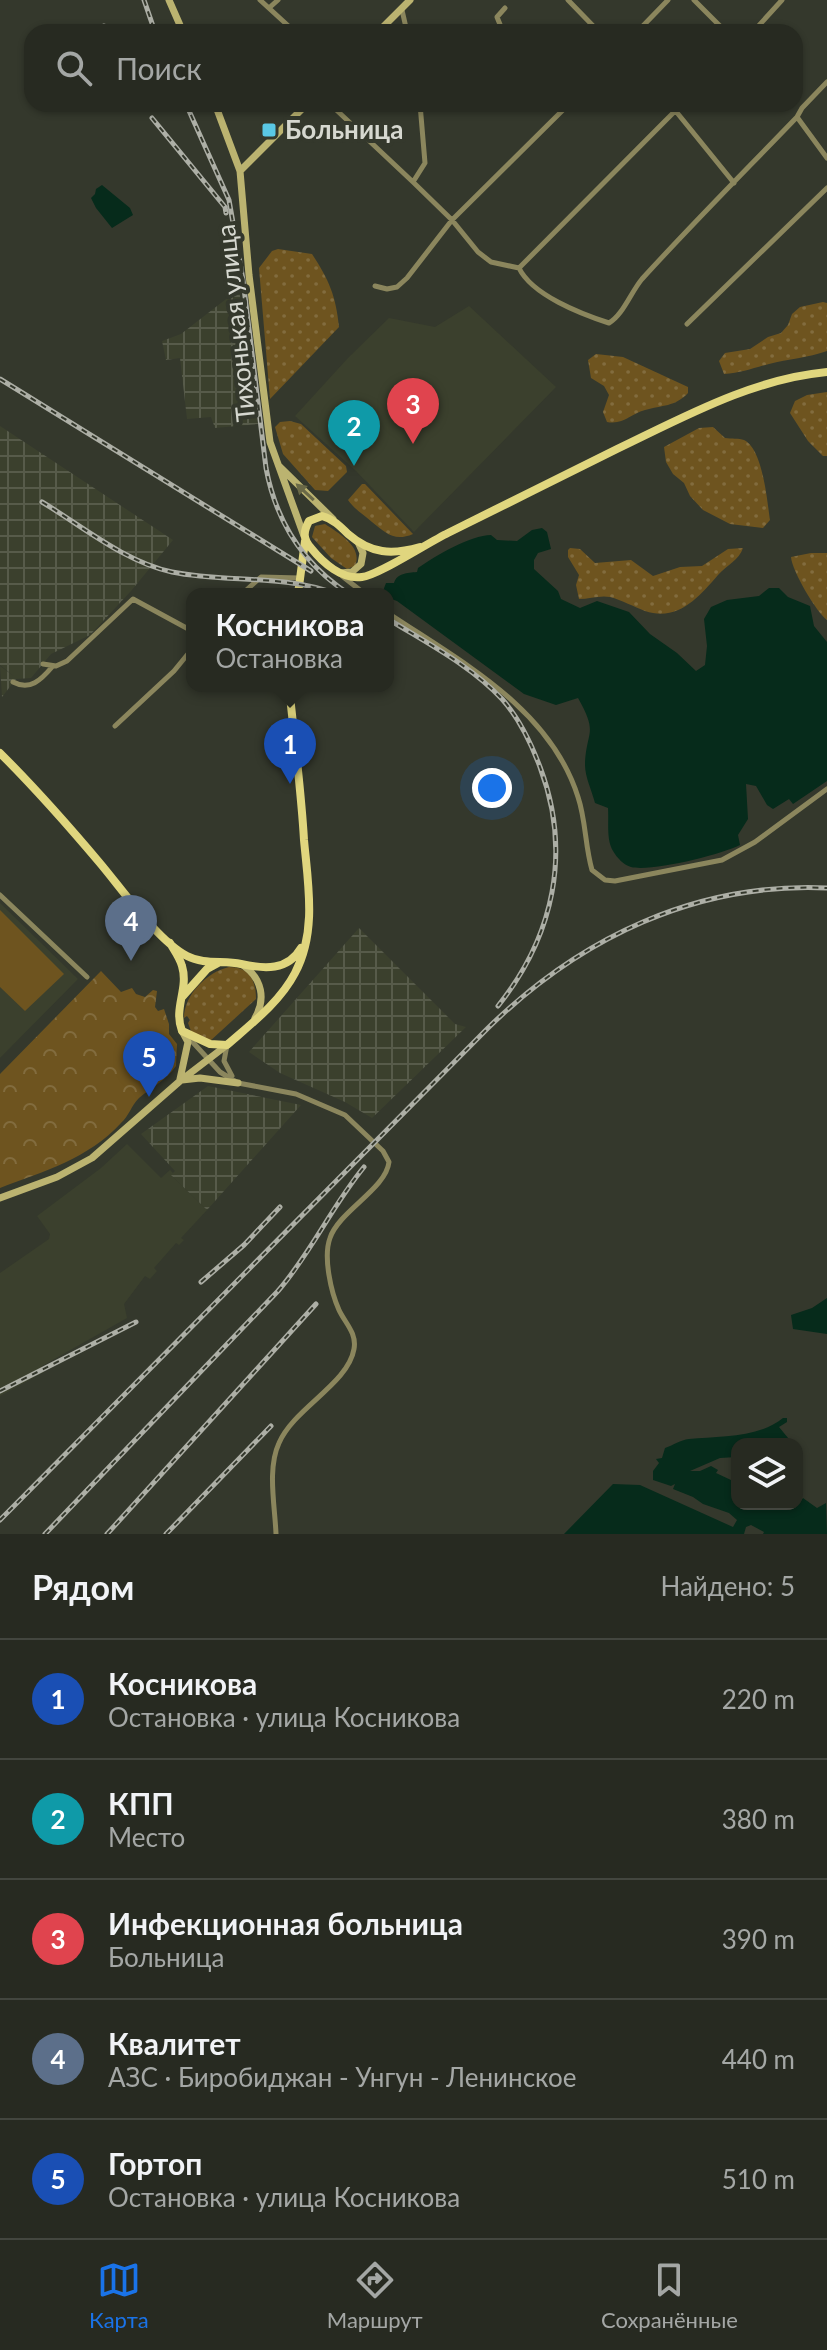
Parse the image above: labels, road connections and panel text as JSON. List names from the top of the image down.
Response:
{
  "streets": {
    "street": ["Тихонькая улица"]
  },
  "places": {
    "transit": ["Больница"]
  },
  "page": {
    "search": "Поиск",
    "pins": [
      "3",
      "2",
      "1",
      "4",
      "5"
    ],
    "popup": ["Косникова", "Остановка"],
    "heading": ["Рядом", "Найдено: 5"],
    "list": [
      {
        "mark": "1",
        "name": "Косникова",
        "note": "Остановка · улица Косникова",
        "value": "220 m"
      },
      {
        "mark": "2",
        "name": "КПП",
        "note": "Место",
        "value": "380 m"
      },
      {
        "mark": "3",
        "name": "Инфекционная больница",
        "note": "Больница",
        "value": "390 m"
      },
      {
        "mark": "4",
        "name": "Квалитет",
        "note": "АЗС · Биробиджан - Унгун - Ленинское",
        "value": "440 m"
      },
      {
        "mark": "5",
        "name": "Гортоп",
        "note": "Остановка · улица Косникова",
        "value": "510 m"
      }
    ],
    "nav": ["Карта", "Маршрут", "Сохранённые"]
  }
}
